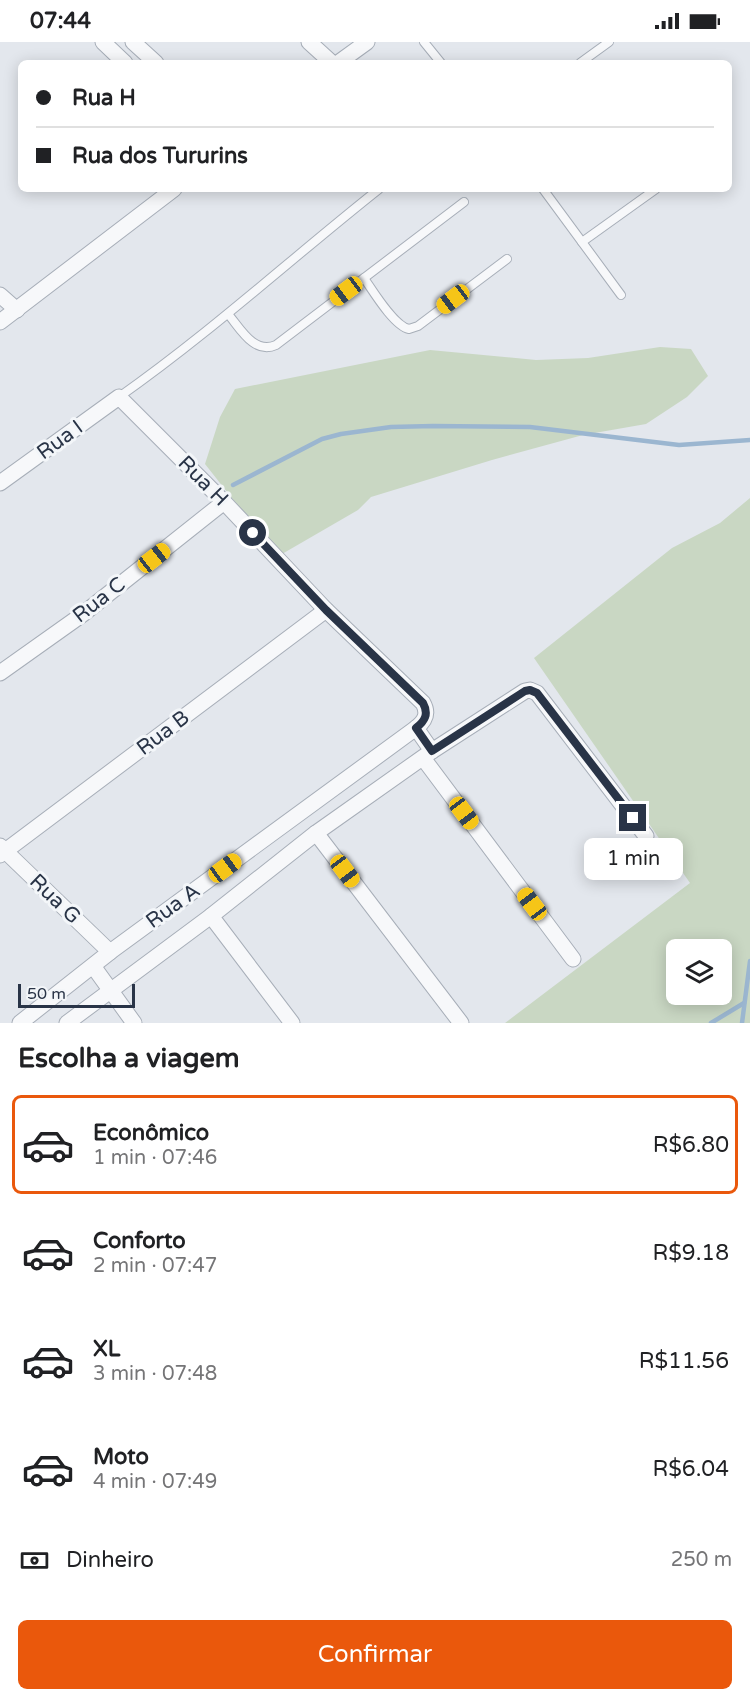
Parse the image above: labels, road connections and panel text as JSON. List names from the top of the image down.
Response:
{
  "streets": {
    "street": [
      "Rua I",
      "Rua H",
      "Rua C",
      "Rua B",
      "Rua G",
      "Rua A"
    ]
  },
  "crossings": [
    ["Rua I", "Rua H"],
    ["Rua H", "Rua C"],
    ["Rua H", "Rua B"],
    ["Rua H", "Rua A"],
    ["Rua B", "Rua G"],
    ["Rua G", "Rua A"]
  ],
  "scale_bar": "50 m",
  "page": {
    "status": "07:44",
    "banner": ["Rua H", "Rua dos Tururins"],
    "bubble": "1 min",
    "scale": "50 m",
    "heading": "Escolha a viagem",
    "list": [
      {
        "name": "Econômico",
        "note": "1 min · 07:46",
        "value": "R$6.80"
      },
      {
        "name": "Conforto",
        "note": "2 min · 07:47",
        "value": "R$9.18"
      },
      {
        "name": "XL",
        "note": "3 min · 07:48",
        "value": "R$11.56"
      },
      {
        "name": "Moto",
        "note": "4 min · 07:49",
        "value": "R$6.04"
      }
    ],
    "pay": ["Dinheiro", "250 m"],
    "buttons": "Confirmar"
  }
}
